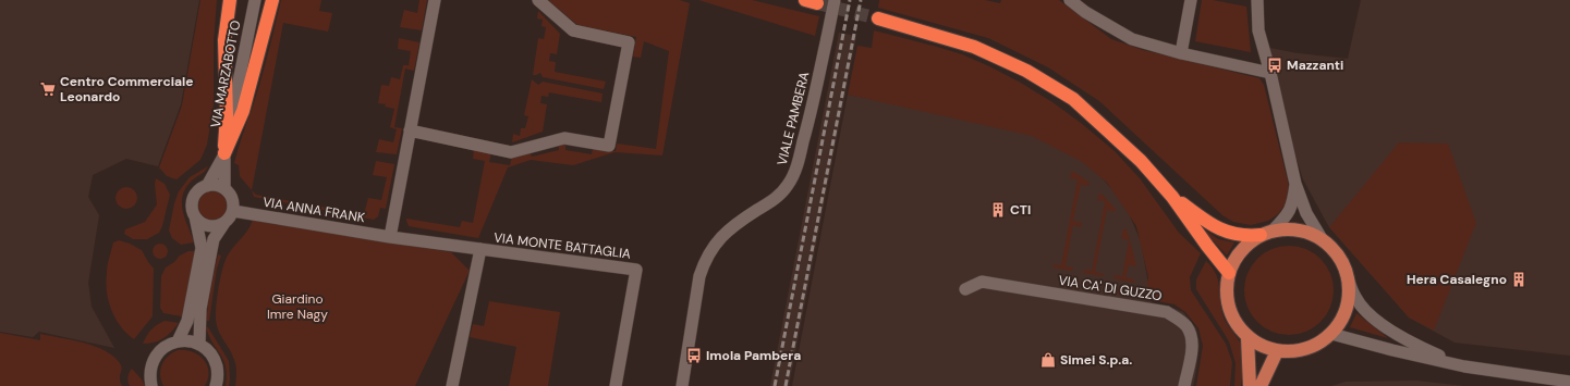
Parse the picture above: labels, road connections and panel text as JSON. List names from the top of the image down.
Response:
{
  "streets": {
    "street": [
      "VIA MARZABOTTO",
      "VIALE PAMBERA",
      "VIA ANNA FRANK",
      "VIA MONTE BATTAGLIA",
      "VIA CA' DI GUZZO"
    ]
  },
  "crossings": [
    ["VIA MARZABOTTO", "VIA ANNA FRANK"],
    ["VIA ANNA FRANK", "VIA MONTE BATTAGLIA"]
  ],
  "parks": ["Giardino Imre Nagy"],
  "places": {
    "bus stop": ["Mazzanti", "Imola Pambera"],
    "supermarket": ["Centro Commerciale Leonardo"],
    "building": ["CTI", "Hera Casalegno"],
    "shop": ["Simei S.p.a."]
  }
}
